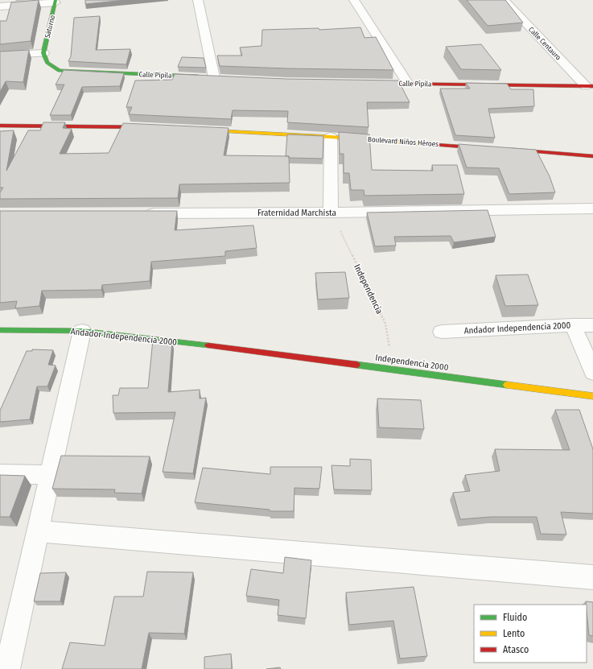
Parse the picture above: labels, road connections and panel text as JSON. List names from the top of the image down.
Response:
{
  "streets": {
    "street": [
      "Saturno",
      "Calle Centauro",
      "Calle Pípila",
      "Boulevard Niños Héroes",
      "Fraternidad Marchista",
      "Andador Independencia 2000",
      "Independencia 2000"
    ],
    "path": ["Independencia"]
  },
  "crossings": [
    ["Saturno", "Calle Pípila"],
    ["Calle Centauro", "Calle Pípila"],
    ["Fraternidad Marchista", "Independencia"],
    ["Independencia", "Independencia 2000"],
    ["Andador Independencia 2000", "Independencia 2000"]
  ],
  "legend": ["Fluido", "Lento", "Atasco"]
}
